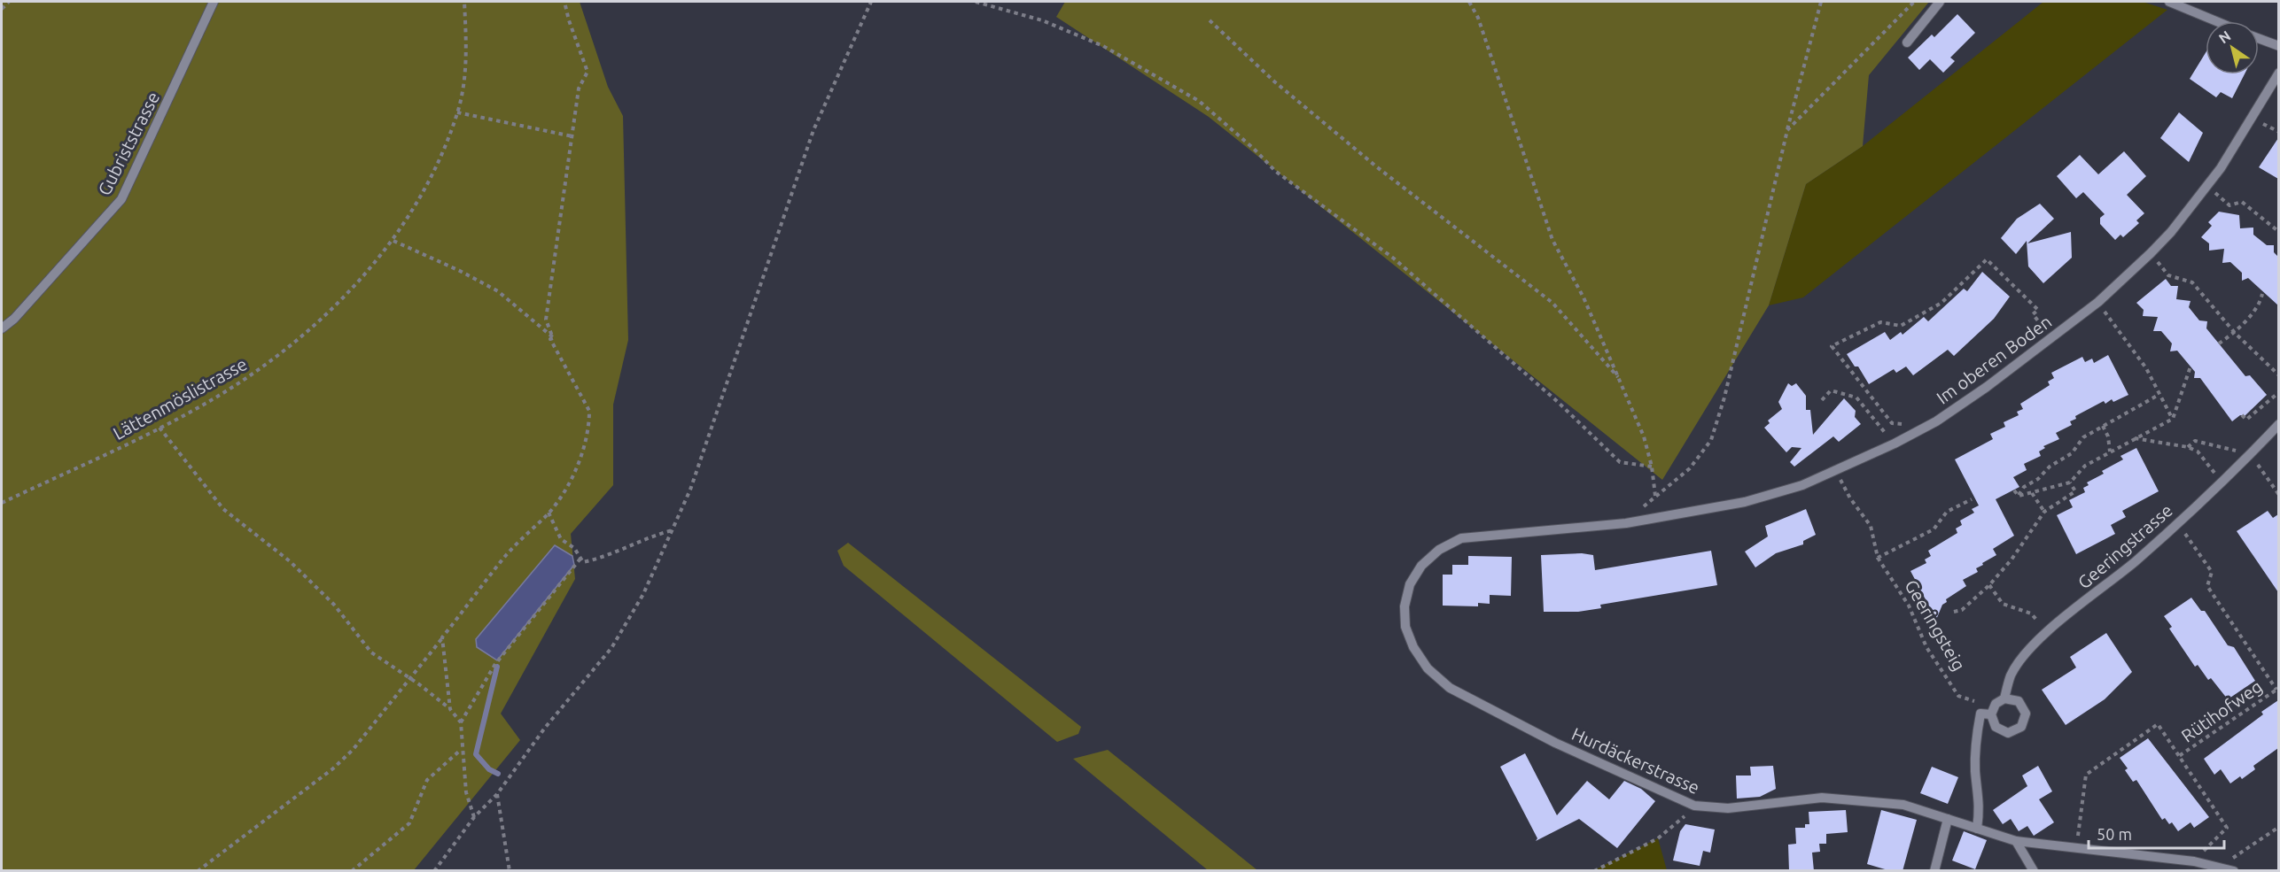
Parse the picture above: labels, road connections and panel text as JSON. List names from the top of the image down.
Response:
{
  "streets": {
    "street": [
      "Gubriststrasse",
      "Im oberen Boden",
      "Geeringstrasse",
      "Hurdäckerstrasse"
    ],
    "path": ["Lättenmöslistrasse", "Geeringsteig", "Rütihofweg"]
  },
  "crossings": [
    ["Im oberen Boden", "Hurdäckerstrasse"],
    ["Rütihofweg", "Hurdäckerstrasse"]
  ],
  "scale_bar": "50 m",
  "north": "top left"
}
